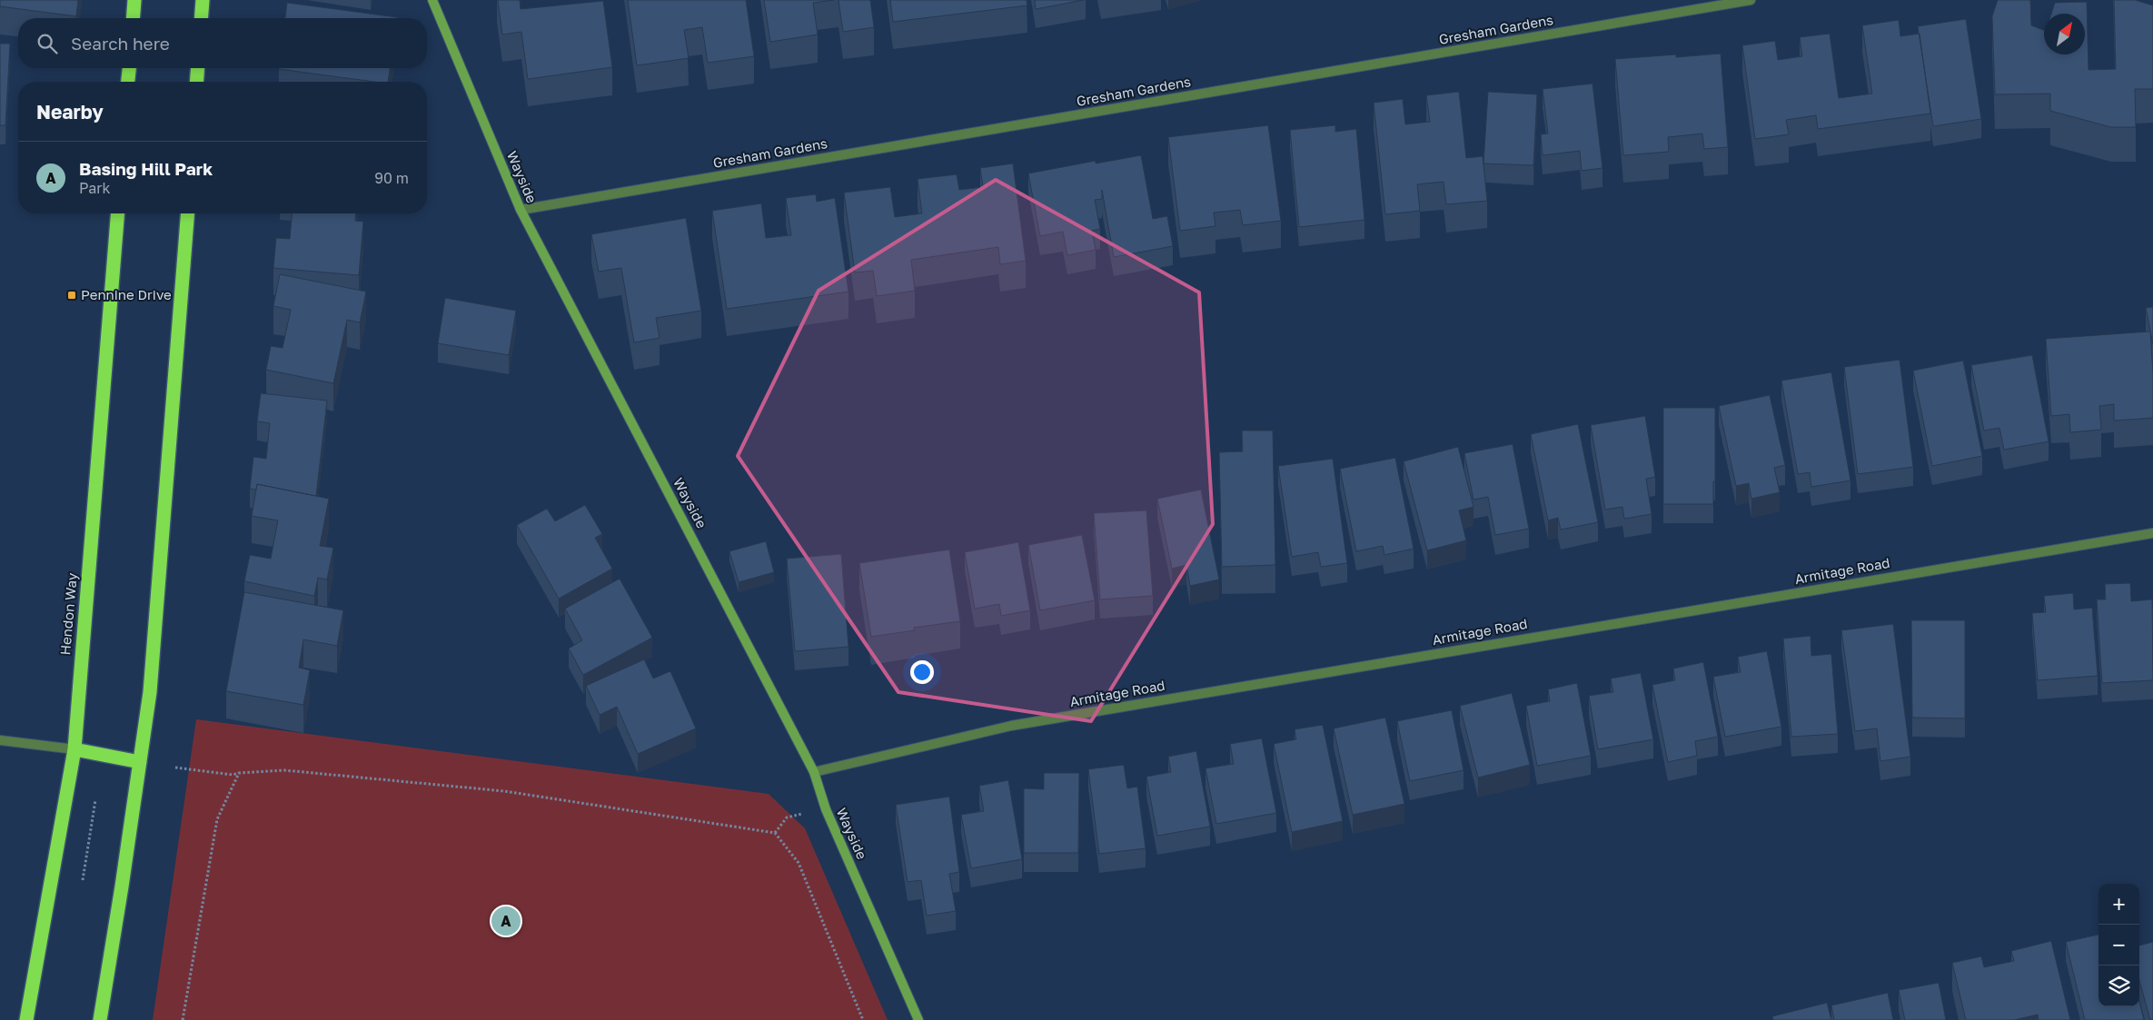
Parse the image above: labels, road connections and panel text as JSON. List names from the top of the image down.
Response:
{
  "streets": {
    "highway": ["Hendon Way"],
    "street": ["Gresham Gardens", "Wayside", "Armitage Road"]
  },
  "crossings": [
    ["Gresham Gardens", "Wayside"],
    ["Wayside", "Armitage Road"]
  ],
  "places": {
    "transit": ["Pennine Drive"]
  },
  "north": "top right",
  "page": {
    "search": "Search here",
    "heading": "Nearby",
    "list": [
      {
        "mark": "A",
        "name": "Basing Hill Park",
        "note": "Park",
        "value": "90 m"
      }
    ],
    "map_buttons": ["+", "−"],
    "pins": "A"
  }
}
